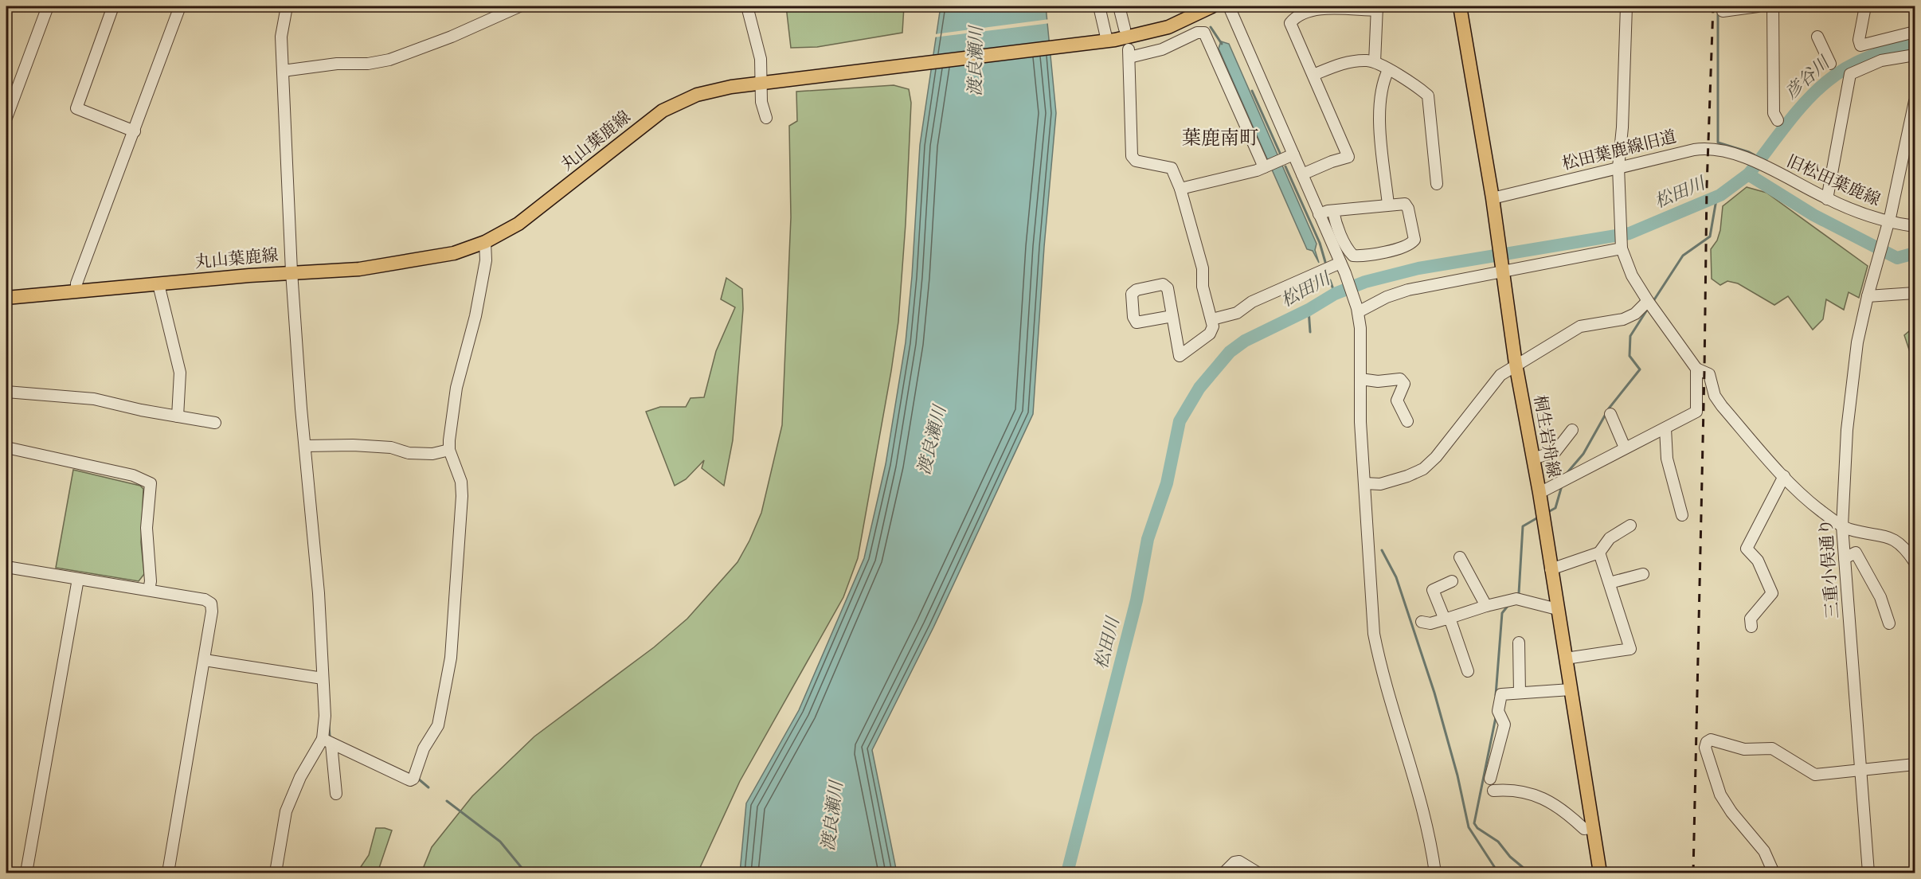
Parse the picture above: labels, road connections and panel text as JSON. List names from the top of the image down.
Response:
{
  "streets": {
    "main road": ["丸山葉鹿線", "桐生岩舟線"],
    "street": ["松田葉鹿線旧道", "旧松田葉鹿線", "三重小俣通り"]
  },
  "crossings": [
    ["松田葉鹿線旧道", "旧松田葉鹿線"],
    ["松田葉鹿線旧道", "桐生岩舟線"],
    ["旧松田葉鹿線", "三重小俣通り"]
  ],
  "districts": ["葉鹿南町"],
  "water": ["渡良瀬川", "彦谷川", "松田川"]
}
